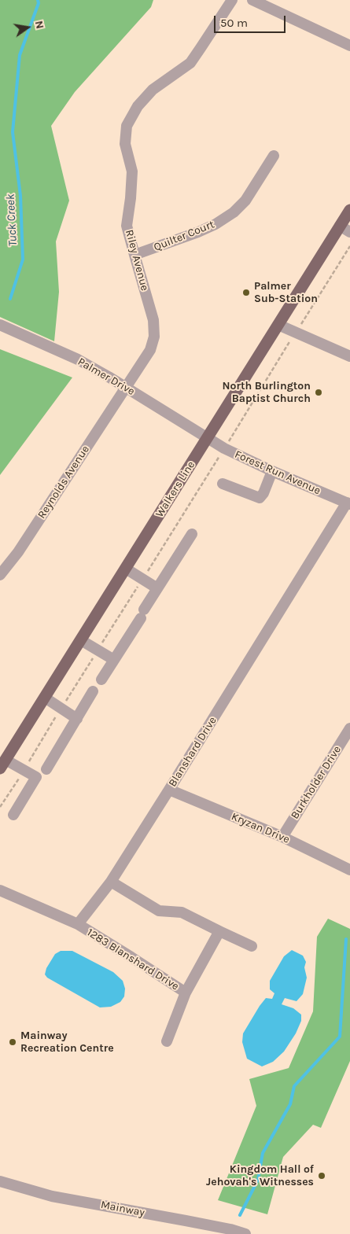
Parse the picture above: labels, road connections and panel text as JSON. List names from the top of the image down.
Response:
{
  "streets": {
    "main road": ["Walkers Line"],
    "street": [
      "Quilter Court",
      "Riley Avenue",
      "Palmer Drive",
      "Forest Run Avenue",
      "Reynolds Avenue",
      "Blanshard Drive",
      "Burkholder Drive",
      "Kryzan Drive",
      "1283 Blanshard Drive",
      "Mainway"
    ]
  },
  "crossings": [
    ["Quilter Court", "Riley Avenue"],
    ["Riley Avenue", "Palmer Drive"],
    ["Riley Avenue", "Reynolds Avenue"],
    ["Palmer Drive", "Forest Run Avenue"],
    ["Palmer Drive", "Reynolds Avenue"],
    ["Palmer Drive", "Walkers Line"],
    ["Forest Run Avenue", "Walkers Line"],
    ["Forest Run Avenue", "Blanshard Drive"],
    ["Blanshard Drive", "Kryzan Drive"],
    ["Blanshard Drive", "1283 Blanshard Drive"],
    ["Burkholder Drive", "Kryzan Drive"]
  ],
  "water": ["Tuck Creek"],
  "places": [
    "Palmer Sub-Station",
    "North Burlington Baptist Church",
    "Mainway Recreation Centre",
    "Kingdom Hall of Jehovah's Witnesses"
  ],
  "scale_bar": "50 m",
  "north": "right"
}
